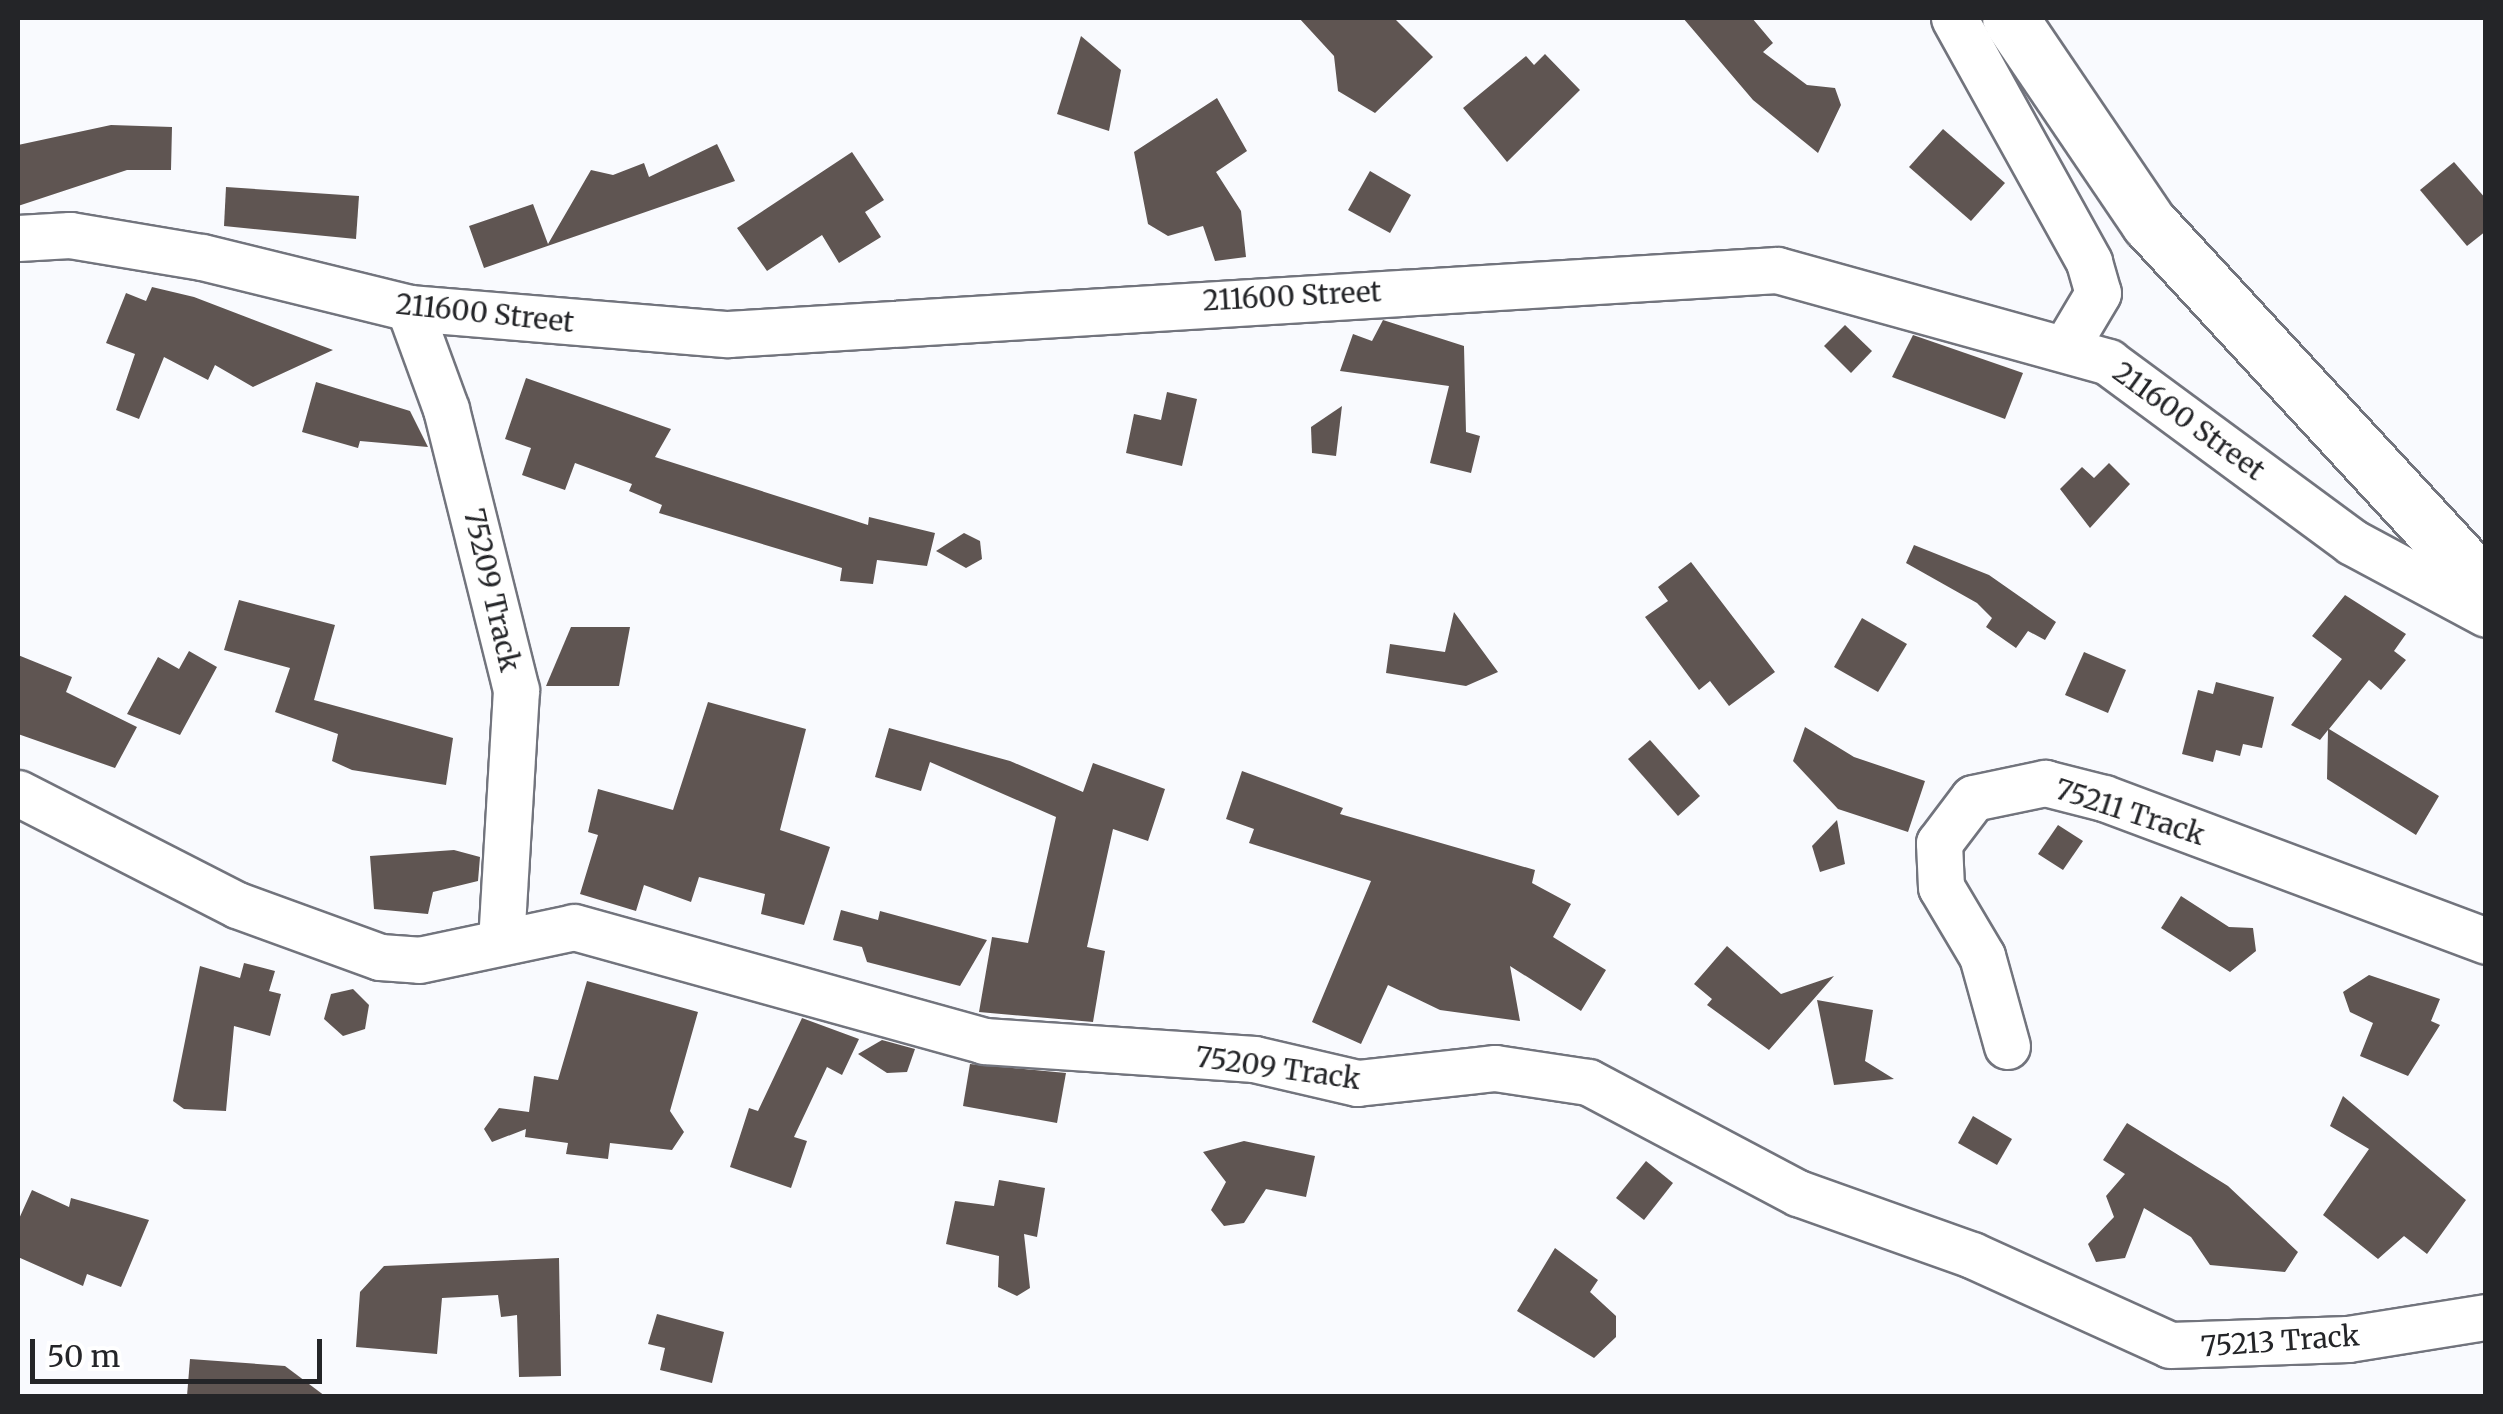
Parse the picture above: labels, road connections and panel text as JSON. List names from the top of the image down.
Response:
{
  "streets": {
    "street": [
      "211600 Street",
      "75209 Track",
      "75211 Track",
      "75213 Track"
    ]
  },
  "crossings": [
    ["211600 Street", "75209 Track"],
    ["75209 Track", "75213 Track"]
  ],
  "scale_bar": "50 m"
}
